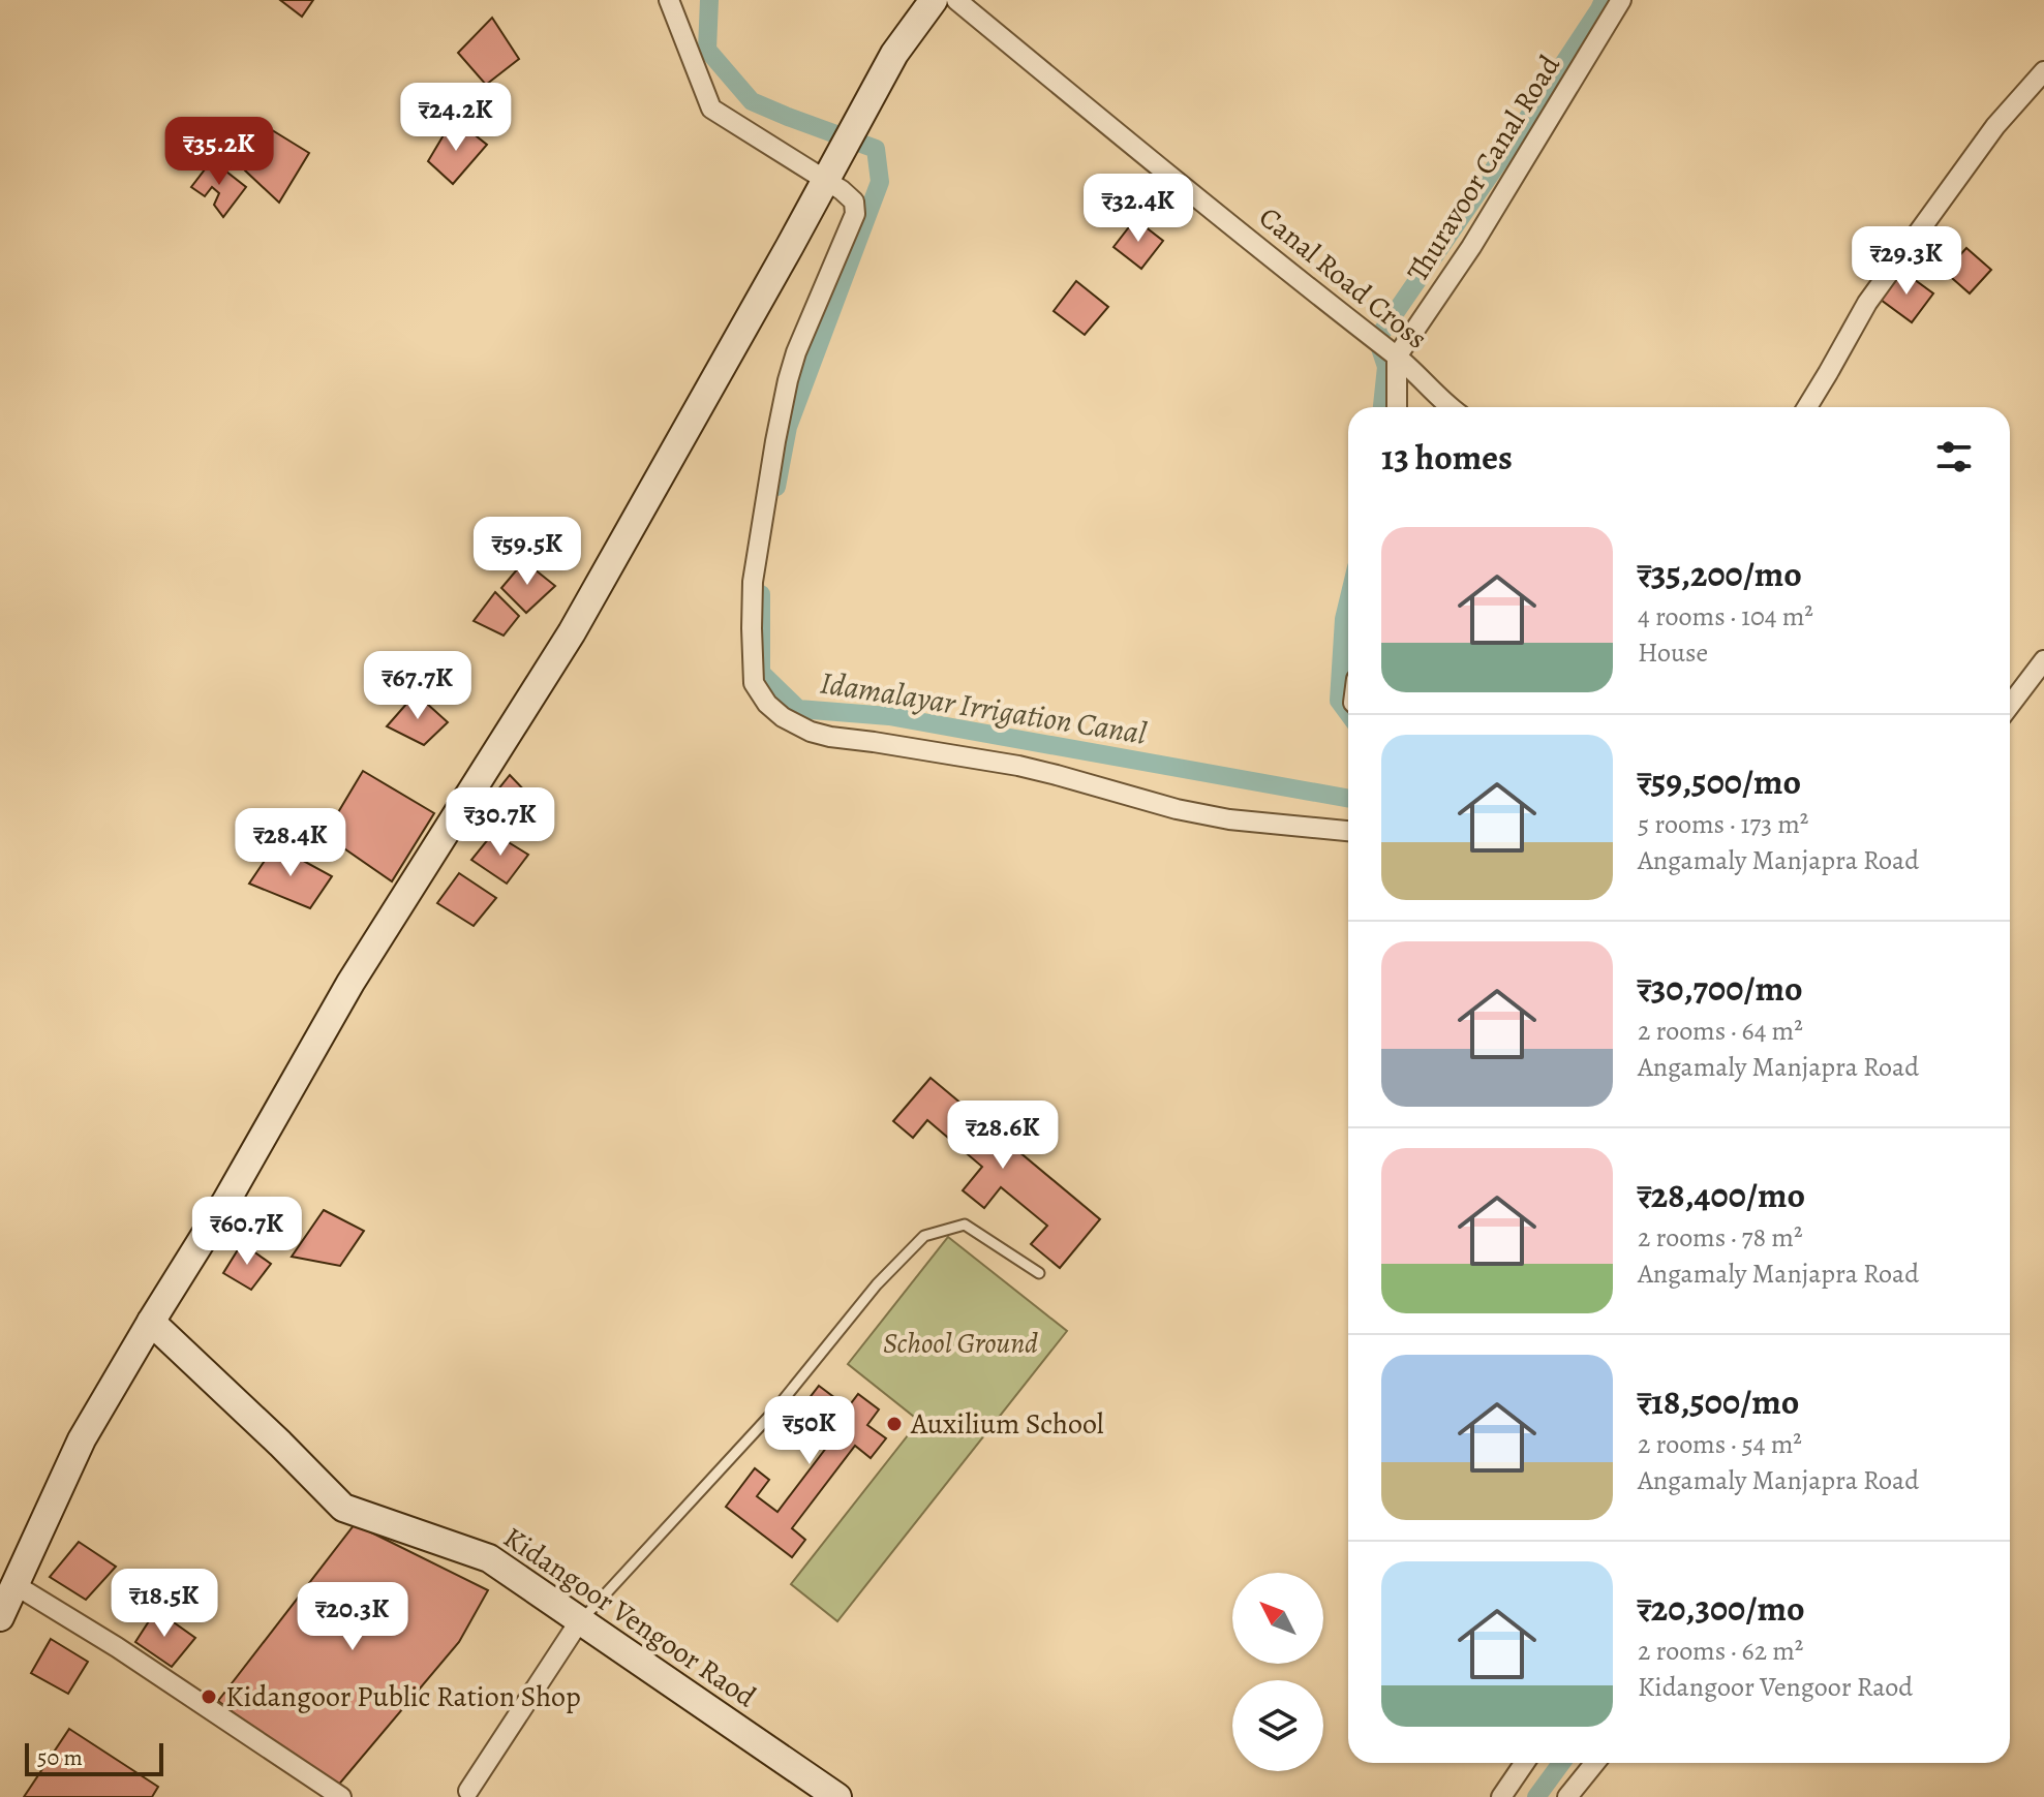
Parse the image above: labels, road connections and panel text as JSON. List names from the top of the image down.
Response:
{
  "streets": {
    "main road": ["Kidangoor Vengoor Raod"],
    "street": ["Thuravoor Canal Road", "Canal Road Cross"]
  },
  "crossings": [
    ["Thuravoor Canal Road", "Canal Road Cross"]
  ],
  "water": ["Idamalayar Irrigation Canal"],
  "parks": ["School Ground"],
  "places": ["Auxilium School", "Kidangoor Public Ration Shop"],
  "scale_bar": "50 m",
  "north": "top left",
  "page": {
    "price": [
      "₹24.2K",
      "₹35.2K",
      "₹32.4K",
      "₹29.3K",
      "₹59.5K",
      "₹67.7K",
      "₹30.7K",
      "₹28.4K",
      "₹28.6K",
      "₹60.7K",
      "₹50K",
      "₹18.5K",
      "₹20.3K"
    ],
    "heading": "13 homes",
    "list": [
      {
        "name": "₹35,200/mo",
        "note": "4 rooms · 104 m² · House"
      },
      {
        "name": "₹59,500/mo",
        "note": "5 rooms · 173 m² · Angamaly Manjapra Road"
      },
      {
        "name": "₹30,700/mo",
        "note": "2 rooms · 64 m² · Angamaly Manjapra Road"
      },
      {
        "name": "₹28,400/mo",
        "note": "2 rooms · 78 m² · Angamaly Manjapra Road"
      },
      {
        "name": "₹18,500/mo",
        "note": "2 rooms · 54 m² · Angamaly Manjapra Road"
      },
      {
        "name": "₹20,300/mo",
        "note": "2 rooms · 62 m² · Kidangoor Vengoor Raod"
      }
    ],
    "scale": "50 m"
  }
}
